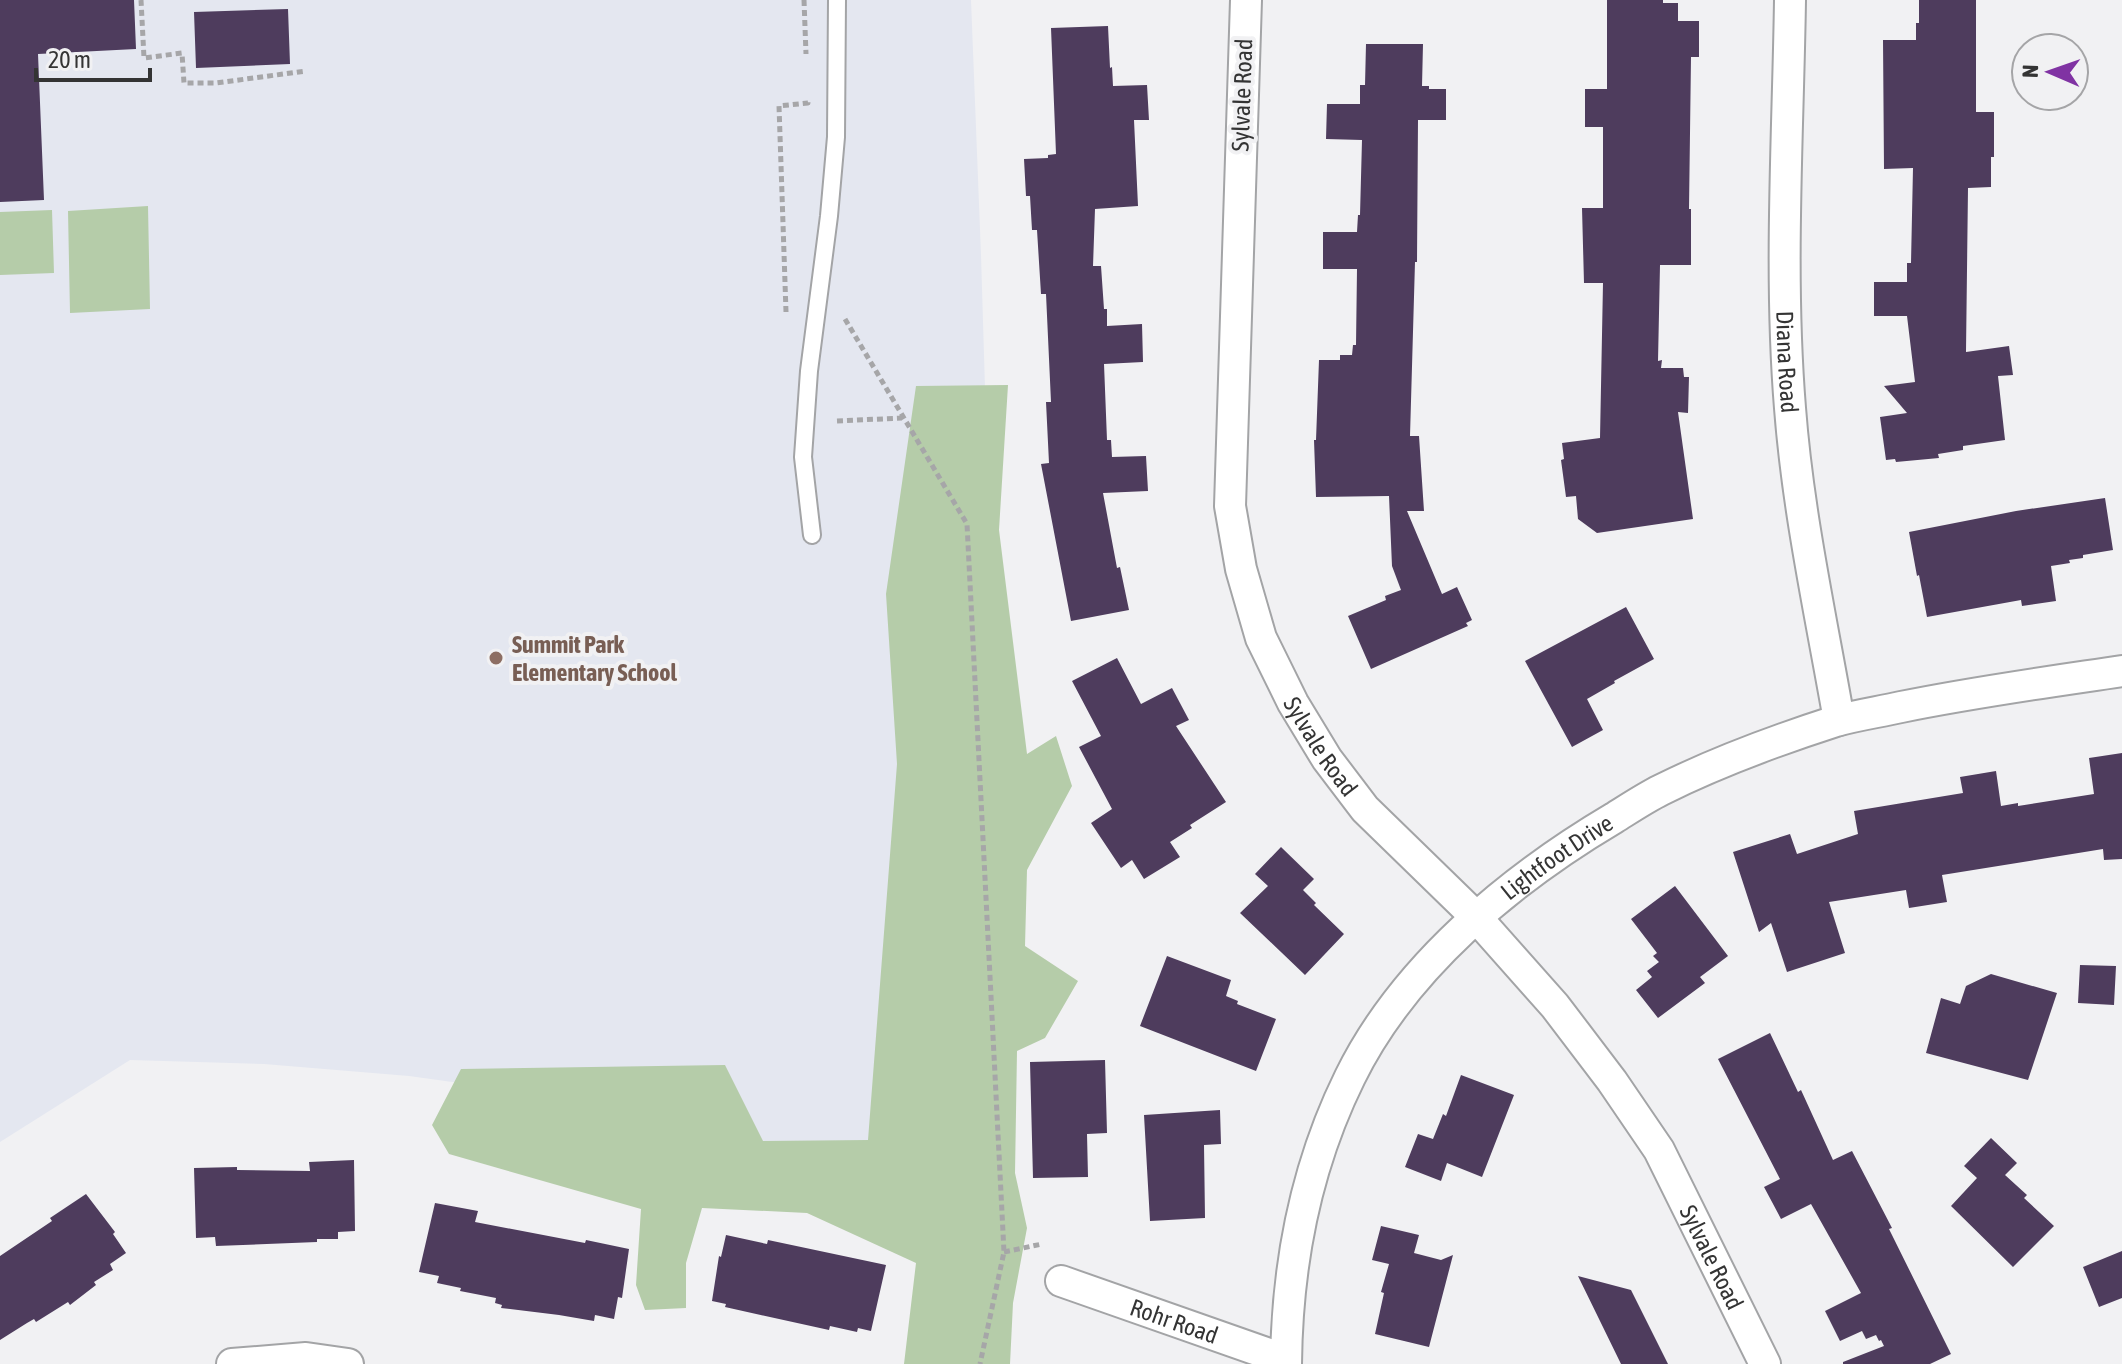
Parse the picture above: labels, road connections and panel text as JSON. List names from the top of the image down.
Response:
{
  "streets": {
    "street": [
      "Sylvale Road",
      "Diana Road",
      "Lightfoot Drive",
      "Rohr Road"
    ]
  },
  "crossings": [
    ["Sylvale Road", "Lightfoot Drive"],
    ["Diana Road", "Lightfoot Drive"],
    ["Lightfoot Drive", "Rohr Road"]
  ],
  "places": ["Summit Park Elementary School"],
  "scale_bar": "20 m",
  "north": "left"
}
